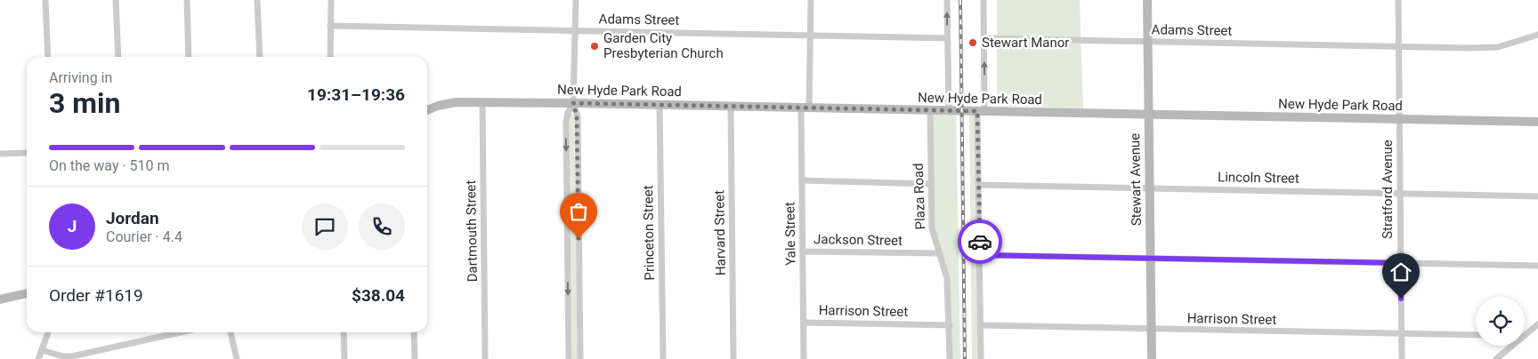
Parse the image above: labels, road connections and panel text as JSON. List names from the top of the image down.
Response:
{
  "streets": {
    "main road": ["New Hyde Park Road", "Stewart Avenue"],
    "street": [
      "Adams Street",
      "Lincoln Street",
      "Stratford Avenue",
      "Plaza Road",
      "Dartmouth Street",
      "Princeton Street",
      "Harvard Street",
      "Yale Street",
      "Jackson Street",
      "Harrison Street"
    ]
  },
  "crossings": [
    ["Adams Street", "Stewart Avenue"],
    ["Adams Street", "Stratford Avenue"],
    ["Adams Street", "Yale Street"],
    ["New Hyde Park Road", "Stewart Avenue"],
    ["New Hyde Park Road", "Stratford Avenue"],
    ["New Hyde Park Road", "Plaza Road"],
    ["New Hyde Park Road", "Dartmouth Street"],
    ["New Hyde Park Road", "Princeton Street"],
    ["New Hyde Park Road", "Harvard Street"],
    ["New Hyde Park Road", "Yale Street"],
    ["Lincoln Street", "Stewart Avenue"],
    ["Lincoln Street", "Stratford Avenue"],
    ["Stewart Avenue", "Harrison Street"],
    ["Stratford Avenue", "Harrison Street"],
    ["Plaza Road", "Jackson Street"],
    ["Plaza Road", "Harrison Street"],
    ["Yale Street", "Jackson Street"],
    ["Yale Street", "Harrison Street"]
  ],
  "places": ["Stewart Manor", "Garden City Presbyterian Church"],
  "page": {
    "heading": ["3 min", "Arriving in", "19:31–19:36"],
    "panel": [
      "Jordan",
      "Courier · 4.4",
      "Order #1619",
      "$38.04"
    ],
    "bar": "On the way · 510 m",
    "round": "J"
  }
}
